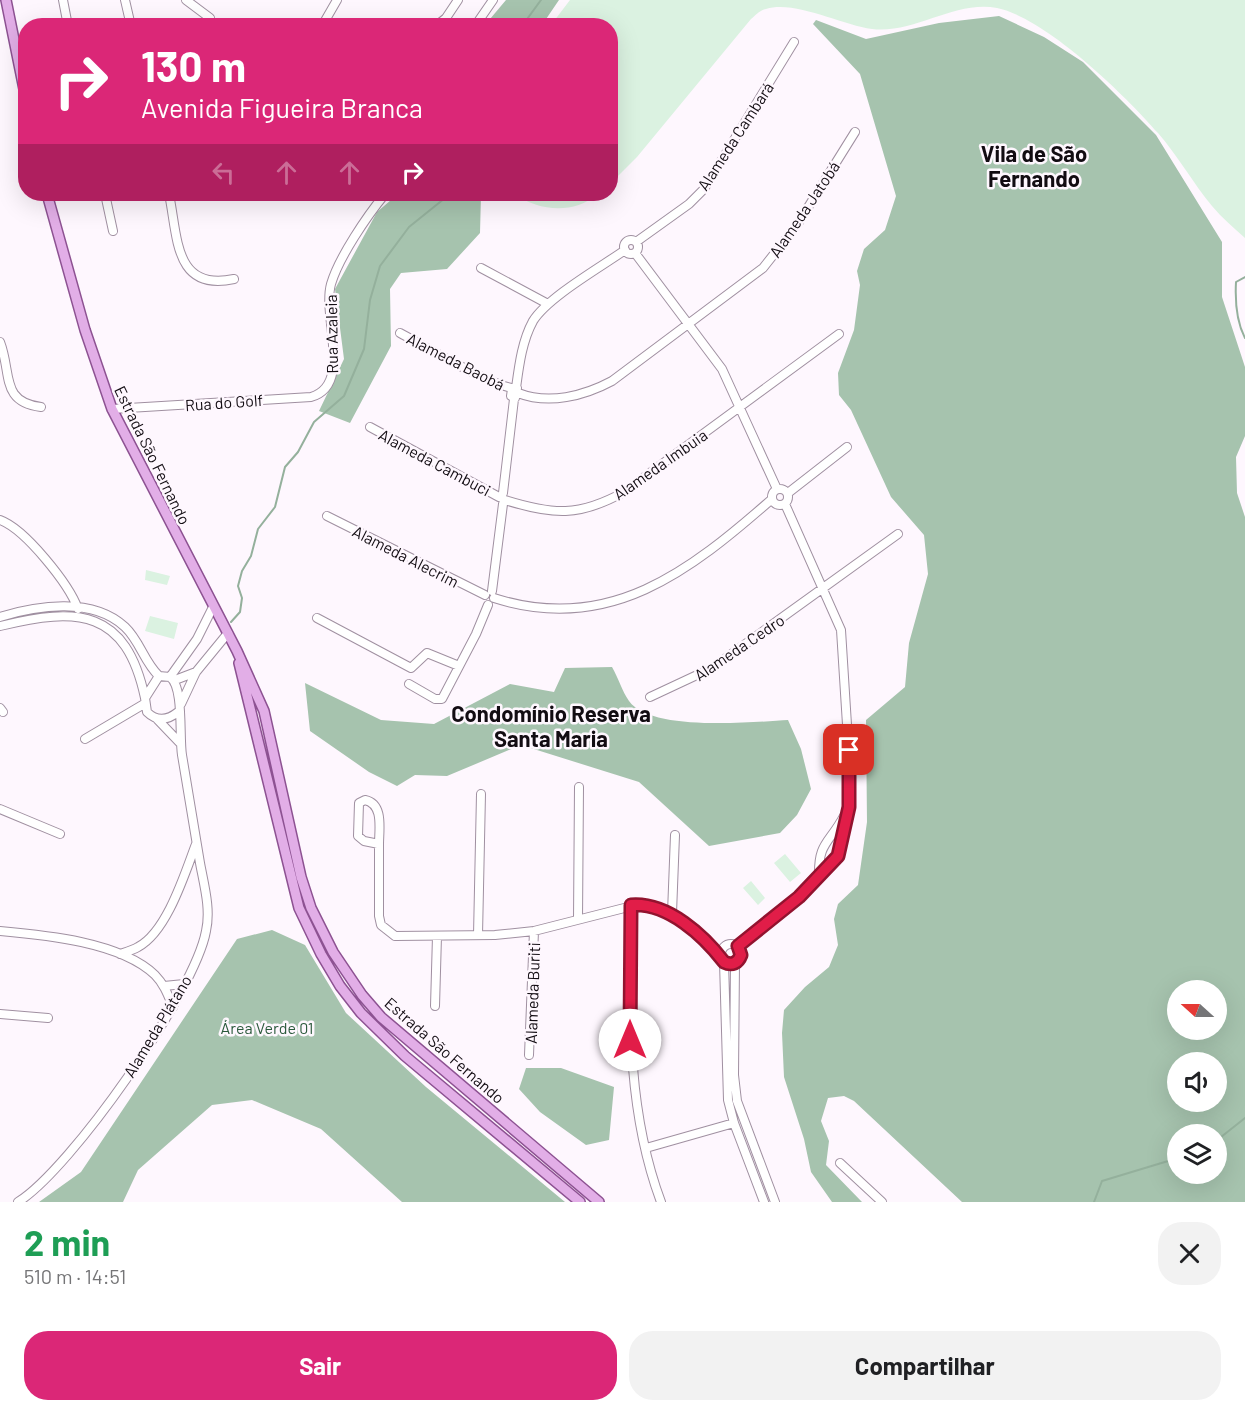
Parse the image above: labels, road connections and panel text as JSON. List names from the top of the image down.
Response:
{
  "streets": {
    "main road": ["Estrada São Fernando"],
    "street": [
      "Alameda Cambará",
      "Alameda Jatobá",
      "Rua Azaleia",
      "Alameda Baobá",
      "Rua do Golf",
      "Alameda Cambuci",
      "Alameda Imbuia",
      "Alameda Alecrim",
      "Alameda Cedro",
      "Alameda Buriti",
      "Alameda Plátano"
    ]
  },
  "crossings": [
    ["Alameda Jatobá", "Alameda Baobá"],
    ["Rua Azaleia", "Rua do Golf"],
    ["Rua do Golf", "Estrada São Fernando"],
    ["Alameda Cambuci", "Alameda Imbuia"]
  ],
  "districts": ["Vila de São Fernando", "Condomínio Reserva Santa Maria"],
  "parks": ["Área Verde 01"],
  "north": "left",
  "page": {
    "turn": ["130 m", "Avenida Figueira Branca"],
    "heading": ["2 min", "510 m · 14:51"],
    "buttons": ["Sair", "Compartilhar"]
  }
}
